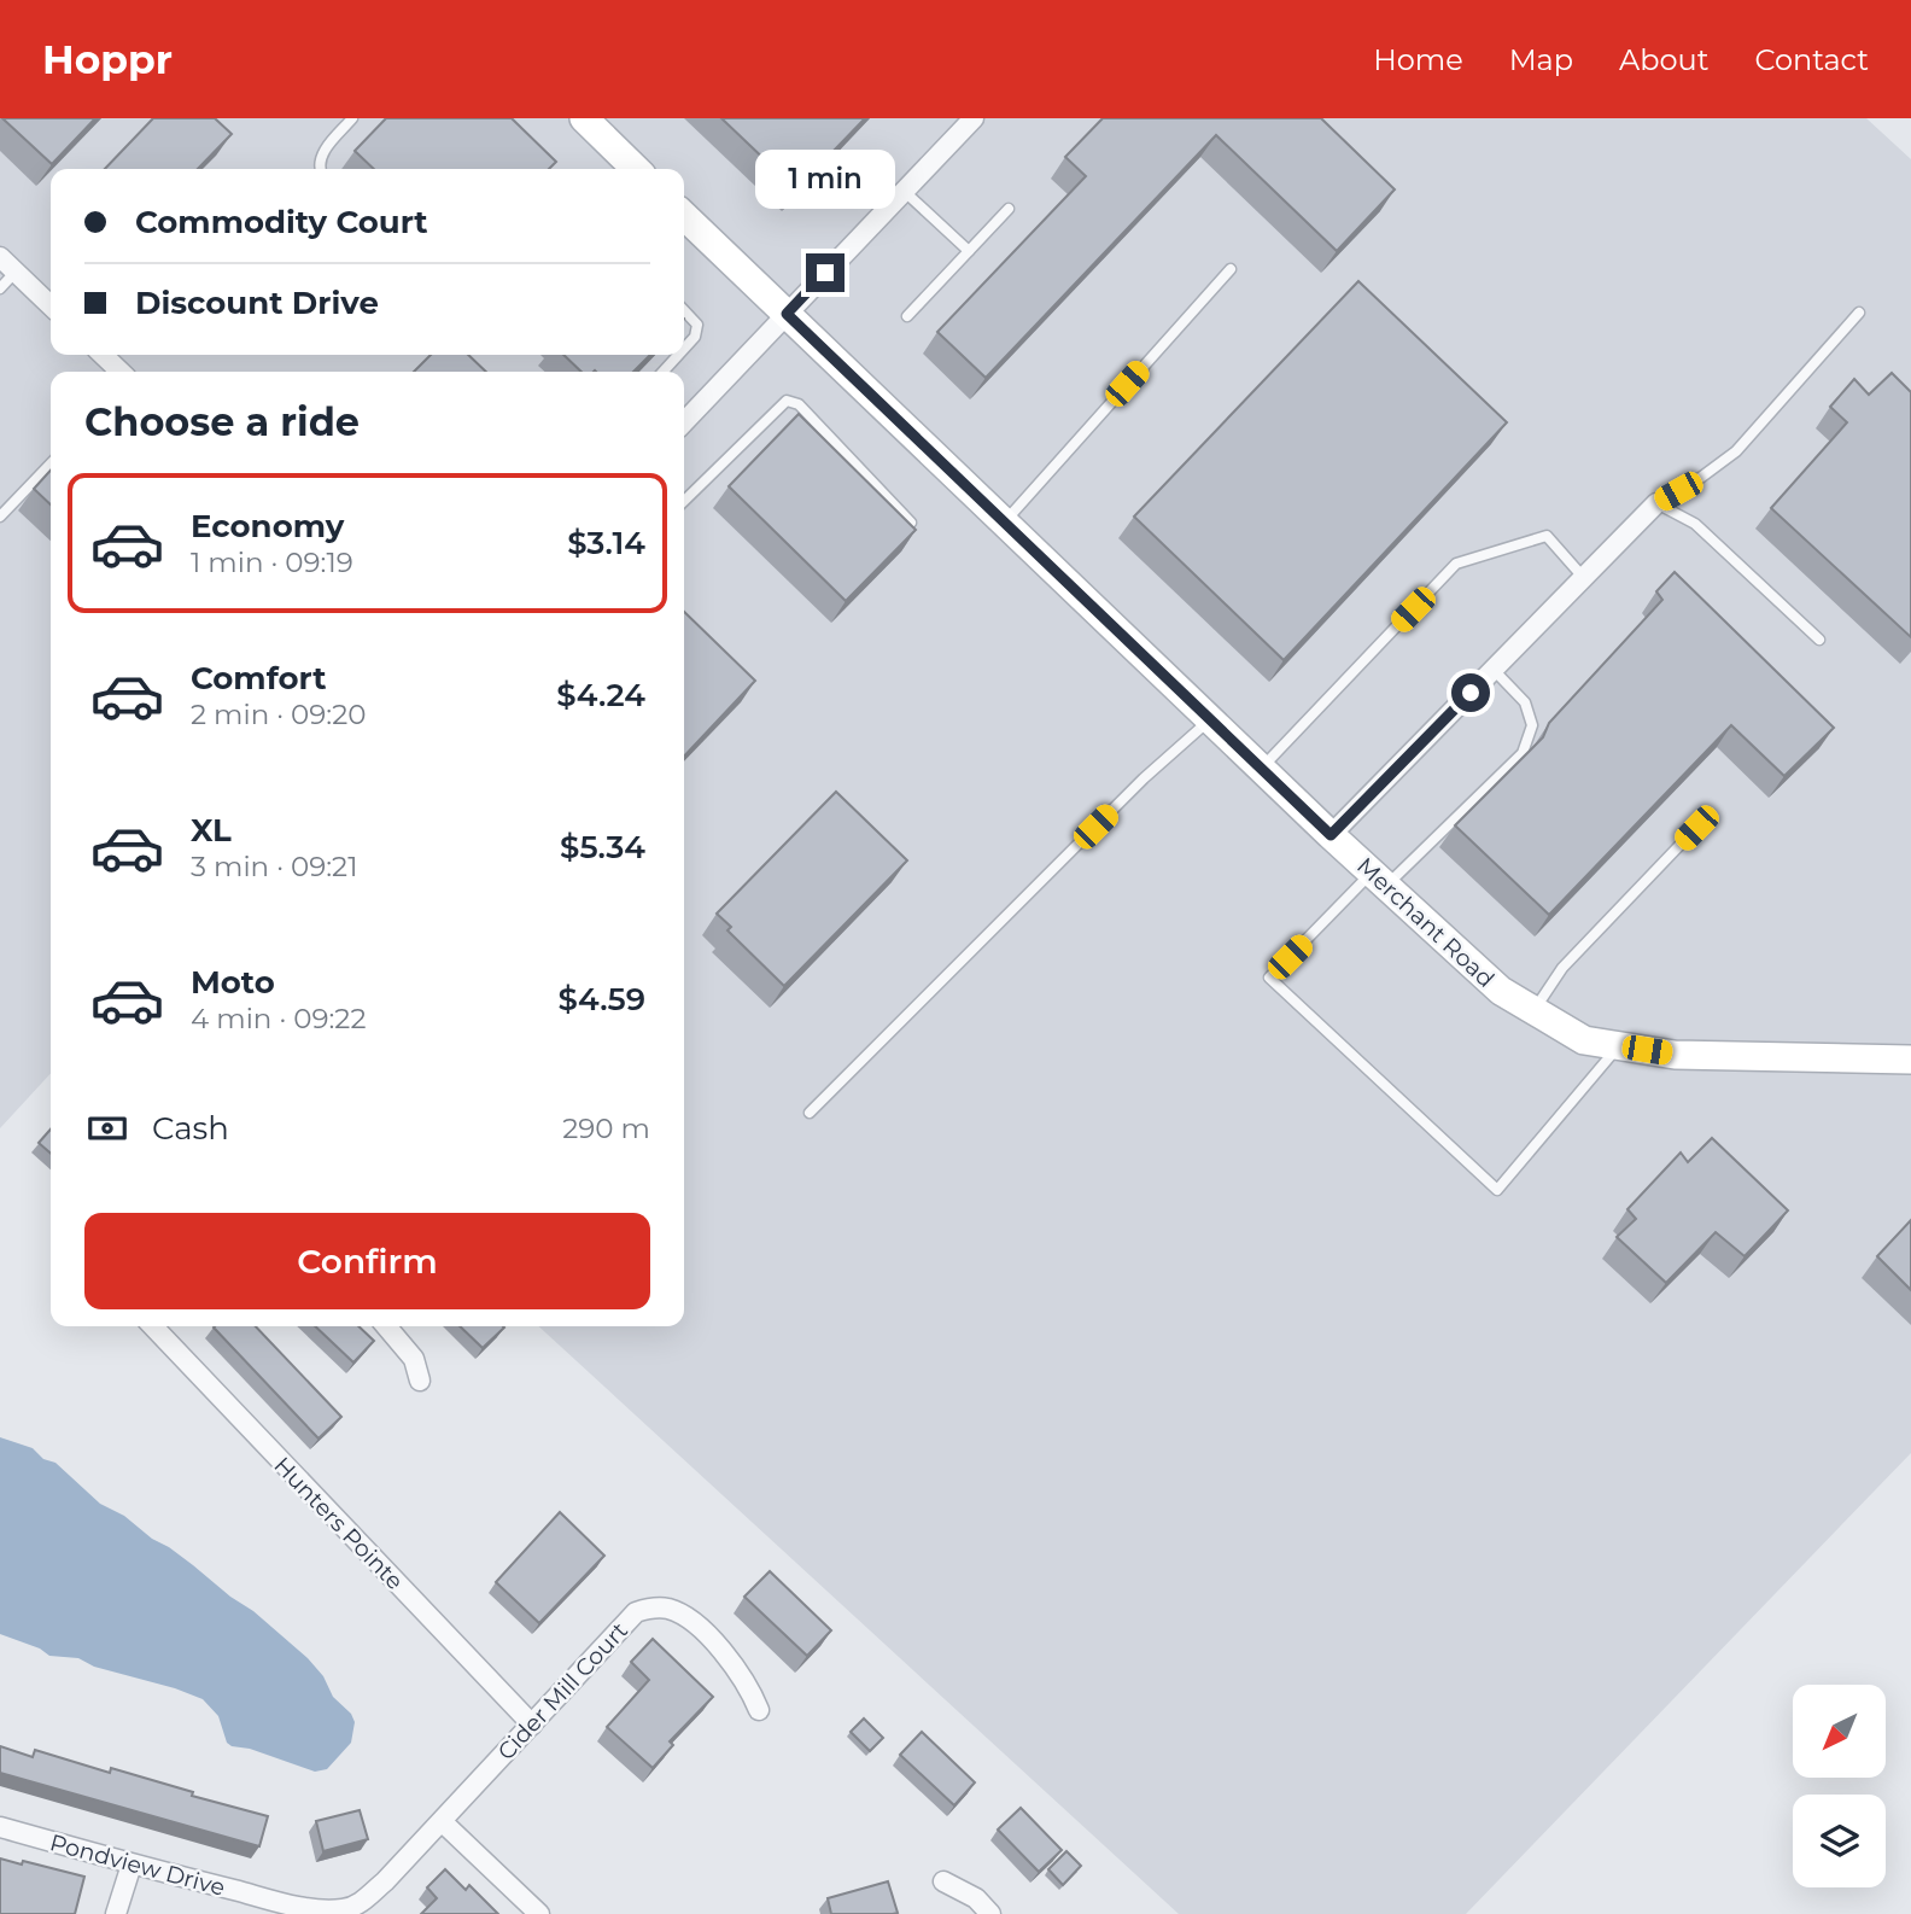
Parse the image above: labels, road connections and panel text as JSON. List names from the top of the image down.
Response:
{
  "streets": {
    "street": [
      "Merchant Road",
      "Hunters Pointe",
      "Cider Mill Court",
      "Pondview Drive"
    ]
  },
  "crossings": [
    ["Hunters Pointe", "Cider Mill Court"],
    ["Cider Mill Court", "Pondview Drive"]
  ],
  "north": "bottom left",
  "page": {
    "header": "Hoppr",
    "nav": [
      "Home",
      "Map",
      "About",
      "Contact"
    ],
    "bubble": "1 min",
    "banner": ["Commodity Court", "Discount Drive"],
    "heading": "Choose a ride",
    "list": [
      {
        "name": "Economy",
        "note": "1 min · 09:19",
        "value": "$3.14"
      },
      {
        "name": "Comfort",
        "note": "2 min · 09:20",
        "value": "$4.24"
      },
      {
        "name": "XL",
        "note": "3 min · 09:21",
        "value": "$5.34"
      },
      {
        "name": "Moto",
        "note": "4 min · 09:22",
        "value": "$4.59"
      }
    ],
    "pay": ["Cash", "290 m"],
    "buttons": "Confirm"
  }
}
